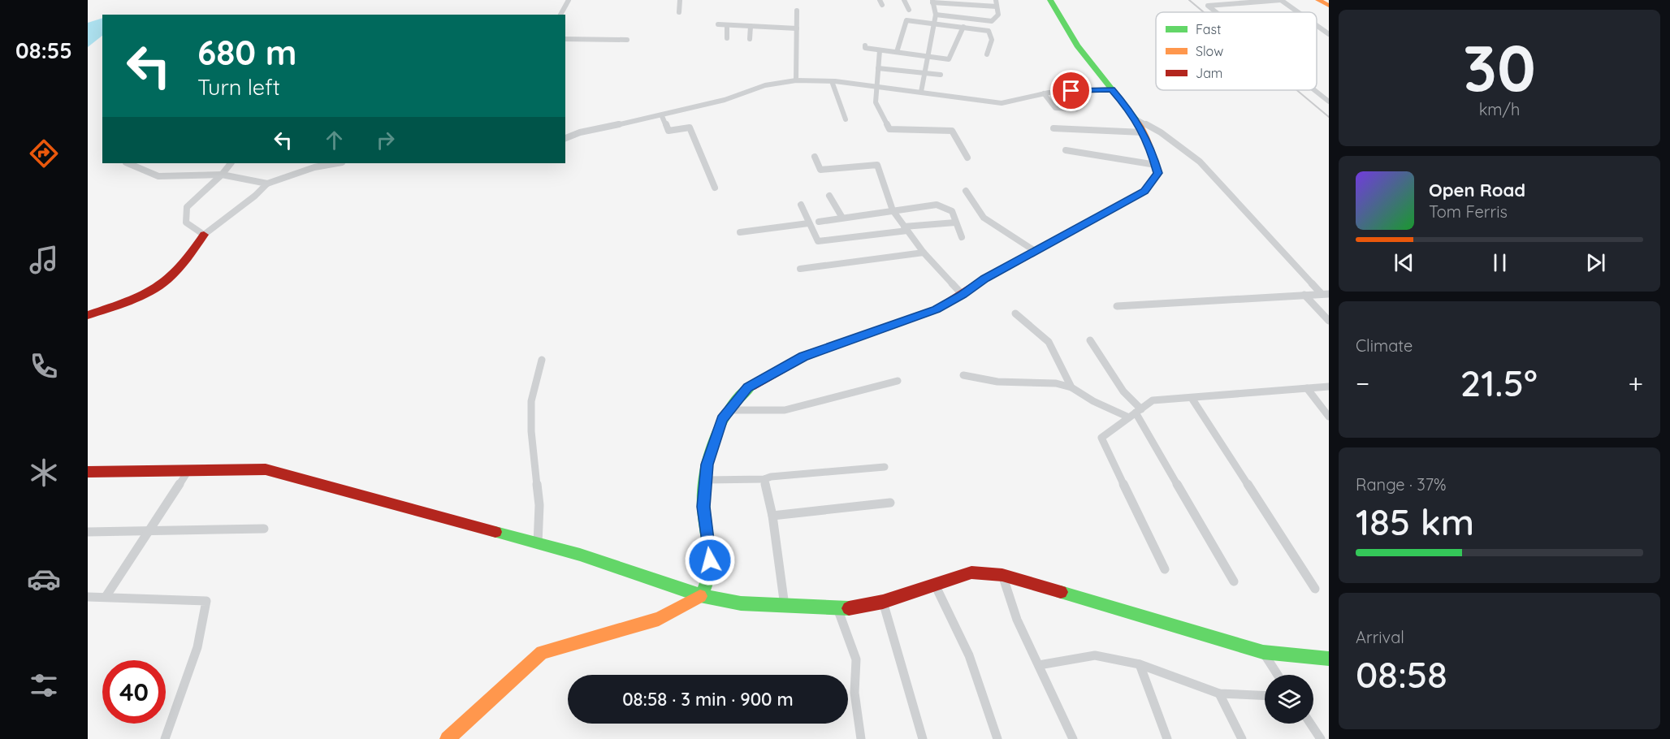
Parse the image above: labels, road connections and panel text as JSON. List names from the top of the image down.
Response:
{
  "legend": ["Fast", "Slow", "Jam"],
  "page": {
    "tabs": "08:55",
    "tile": [
      ["30", "km/h"],
      "Climate",
      ["Range · 37%", "185 km"],
      ["Arrival", "08:58"]
    ],
    "turn": ["680 m", "Turn left"],
    "song": ["Open Road", "Tom Ferris"],
    "heat": ["−", "21.5°", "+"],
    "limit": "40",
    "trip": "08:58 · 3 min · 900 m"
  }
}
